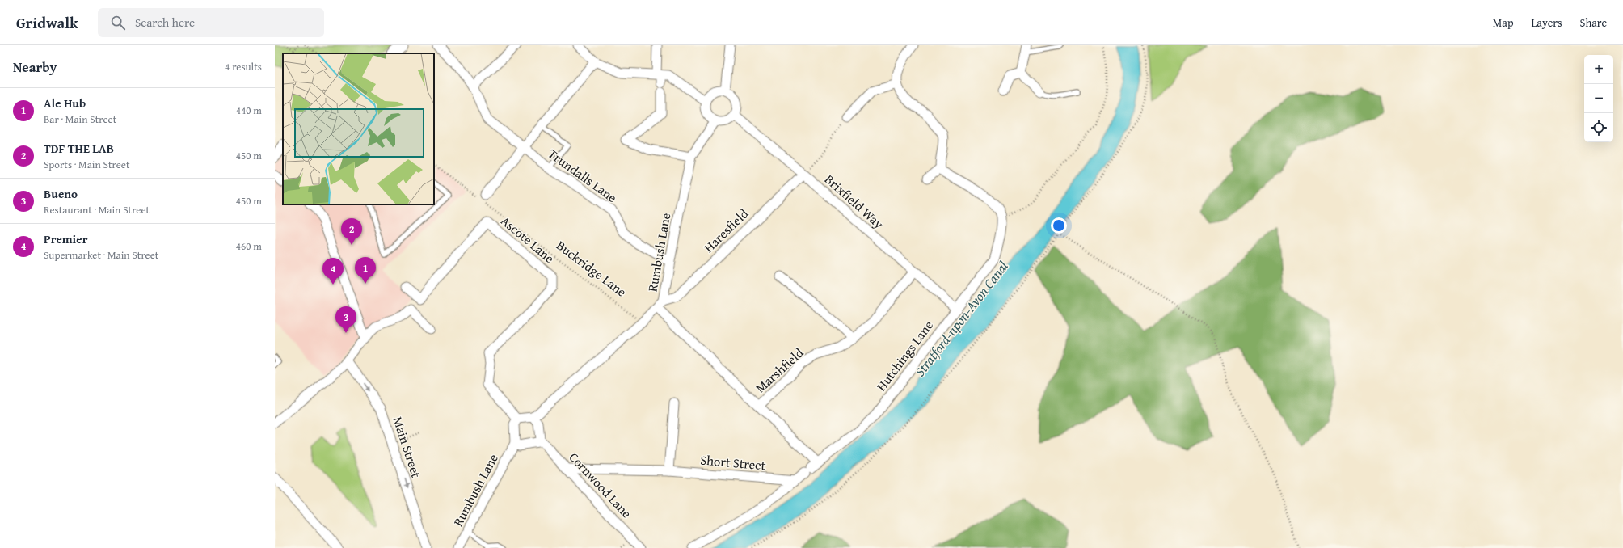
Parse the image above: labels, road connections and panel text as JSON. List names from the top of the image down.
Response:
{
  "streets": {
    "street": [
      "Trundalls Lane",
      "Brixfield Way",
      "Haresfield",
      "Ascote Lane",
      "Rumbush Lane",
      "Hutchings Lane",
      "Marshfield",
      "Main Street",
      "Short Street",
      "Cornwood Lane"
    ],
    "path": ["Buckridge Lane"]
  },
  "crossings": [
    ["Trundalls Lane", "Rumbush Lane"],
    ["Brixfield Way", "Haresfield"],
    ["Brixfield Way", "Rumbush Lane"],
    ["Brixfield Way", "Hutchings Lane"],
    ["Brixfield Way", "Marshfield"],
    ["Haresfield", "Rumbush Lane"],
    ["Ascote Lane", "Rumbush Lane"],
    ["Ascote Lane", "Cornwood Lane"],
    ["Rumbush Lane", "Buckridge Lane"],
    ["Rumbush Lane", "Cornwood Lane"],
    ["Hutchings Lane", "Short Street"],
    ["Short Street", "Cornwood Lane"]
  ],
  "one_way": ["Main Street"],
  "water": ["Stratford-upon-Avon Canal"],
  "page": {
    "header": "Gridwalk",
    "search": "Search here",
    "nav": ["Map", "Layers", "Share"],
    "heading": ["Nearby", "4 results"],
    "map_buttons": ["+", "−"],
    "list": [
      {
        "mark": "1",
        "name": "Ale Hub",
        "note": "Bar · Main Street",
        "value": "440 m"
      },
      {
        "mark": "2",
        "name": "TDF THE LAB",
        "note": "Sports · Main Street",
        "value": "450 m"
      },
      {
        "mark": "3",
        "name": "Bueno",
        "note": "Restaurant · Main Street",
        "value": "450 m"
      },
      {
        "mark": "4",
        "name": "Premier",
        "note": "Supermarket · Main Street",
        "value": "460 m"
      }
    ],
    "pins": [
      "2",
      "1",
      "4",
      "3"
    ]
  }
}
